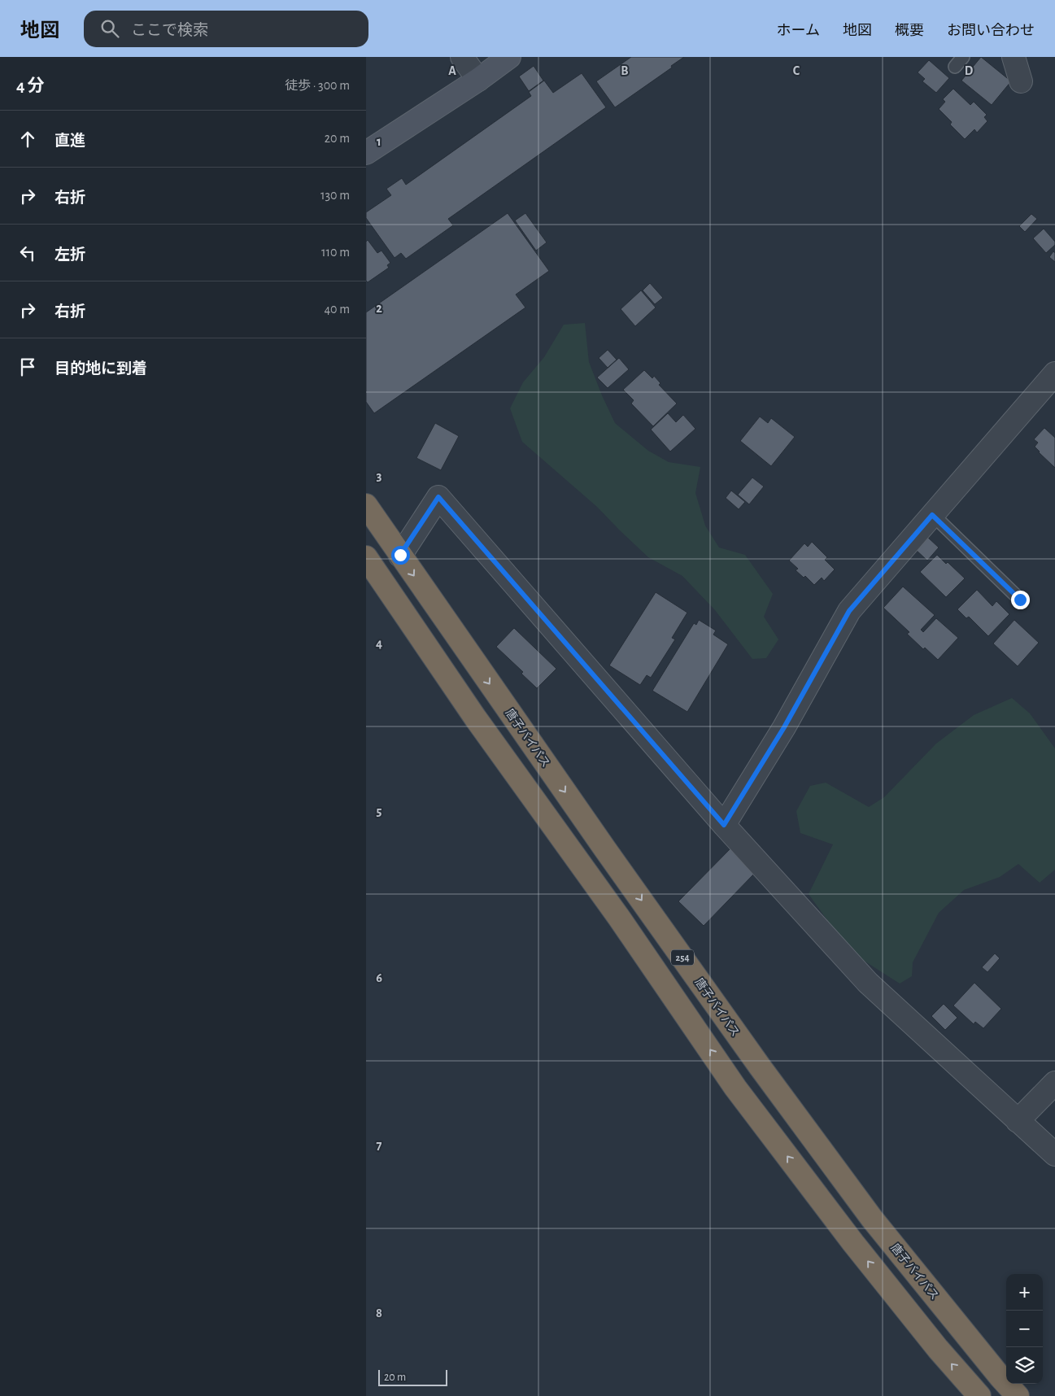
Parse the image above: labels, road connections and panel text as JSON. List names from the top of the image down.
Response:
{
  "streets": {
    "highway": ["唐子バイパス", "254"]
  },
  "scale_bar": "20 m",
  "page": {
    "header": "地図",
    "search": "ここで検索",
    "nav": [
      "ホーム",
      "地図",
      "概要",
      "お問い合わせ"
    ],
    "heading": ["4 分", "徒歩 · 300 m"],
    "list": [
      ["直進", "20 m"],
      ["右折", "130 m"],
      ["左折", "110 m"],
      ["右折", "40 m"],
      "目的地に到着"
    ],
    "map_buttons": ["+", "−"],
    "scale": "20 m"
  },
  "grid": {
    "columns": [
      "A",
      "B",
      "C",
      "D"
    ],
    "rows": [
      "1",
      "2",
      "3",
      "4",
      "5",
      "6",
      "7",
      "8"
    ]
  }
}
